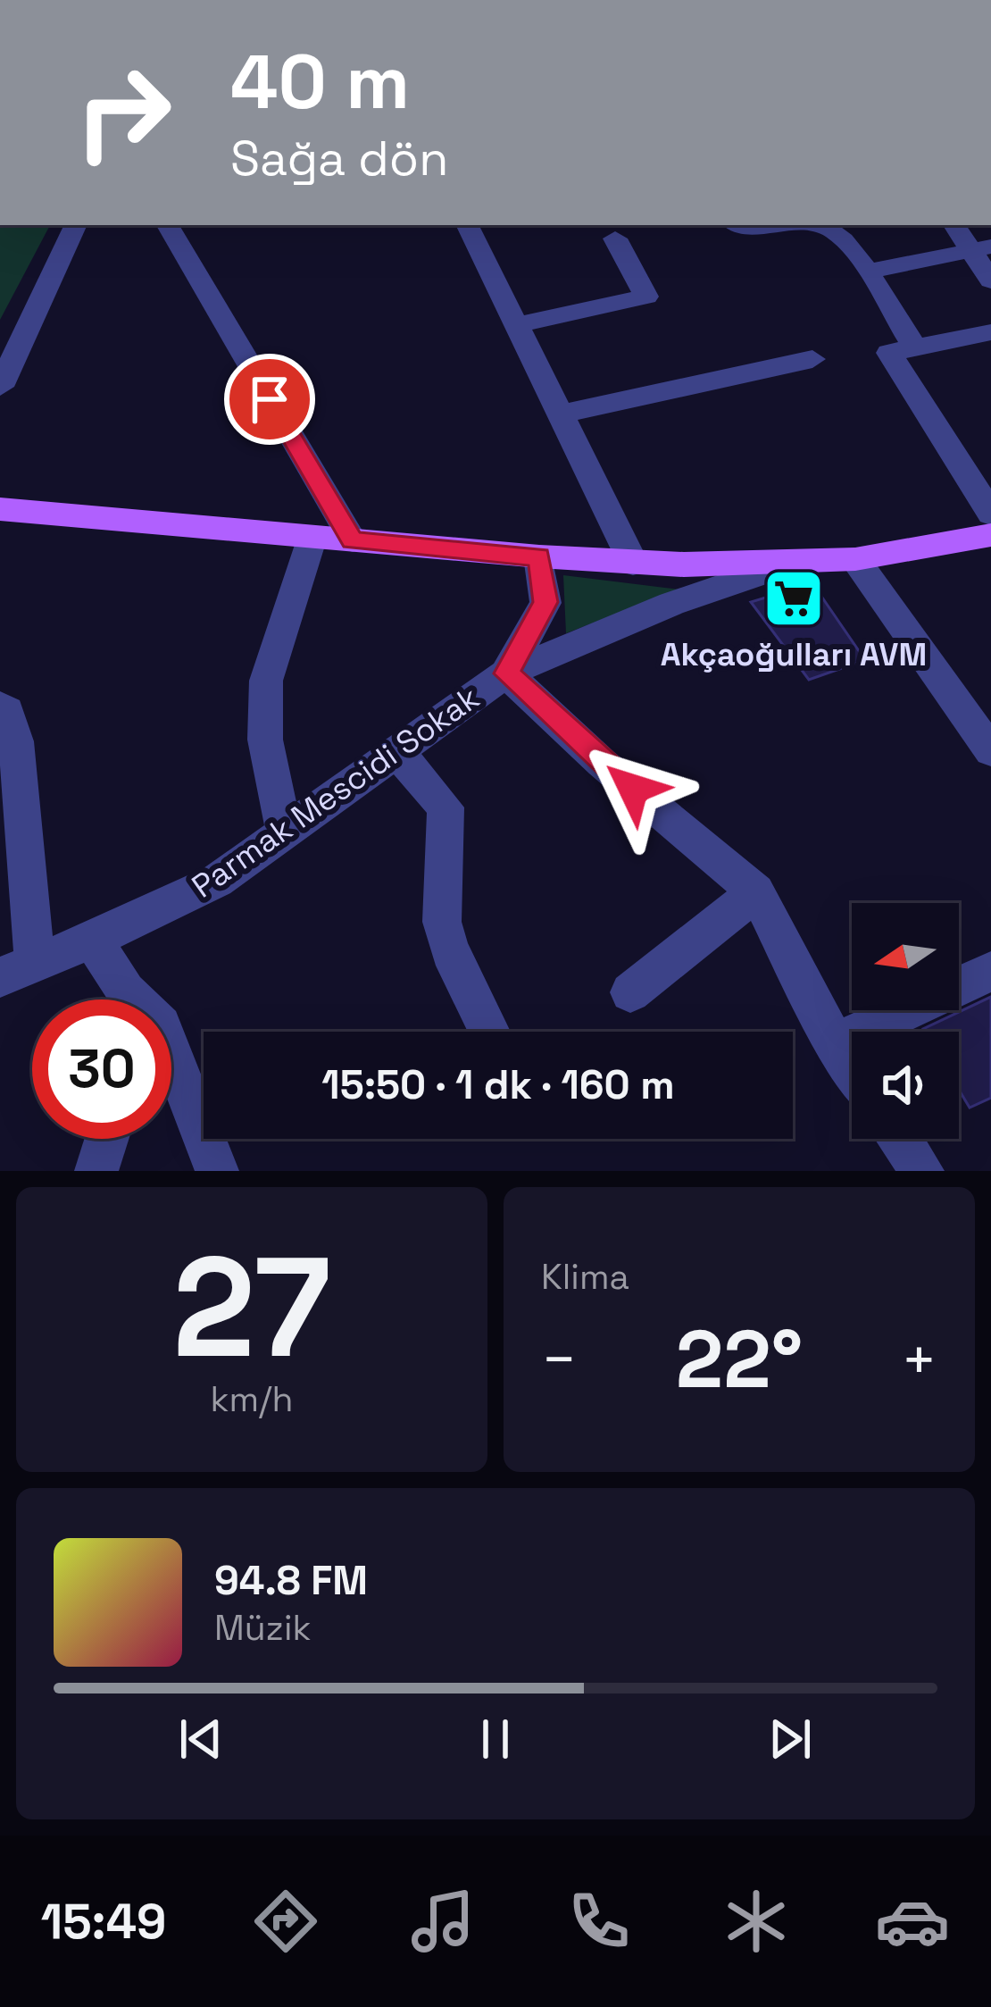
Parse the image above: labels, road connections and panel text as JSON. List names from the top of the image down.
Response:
{
  "streets": {
    "street": ["Parmak Mescidi Sokak"]
  },
  "places": {
    "supermarket": ["Akçaoğulları AVM"]
  },
  "north": "left",
  "page": {
    "turn": ["40 m", "Sağa dön"],
    "limit": "30",
    "trip": "15:50 · 1 dk · 160 m",
    "tile": [
      ["27", "km/h"],
      "Klima"
    ],
    "heat": ["−", "22°", "+"],
    "song": ["94.8 FM", "Müzik"],
    "tabs": "15:49"
  }
}
